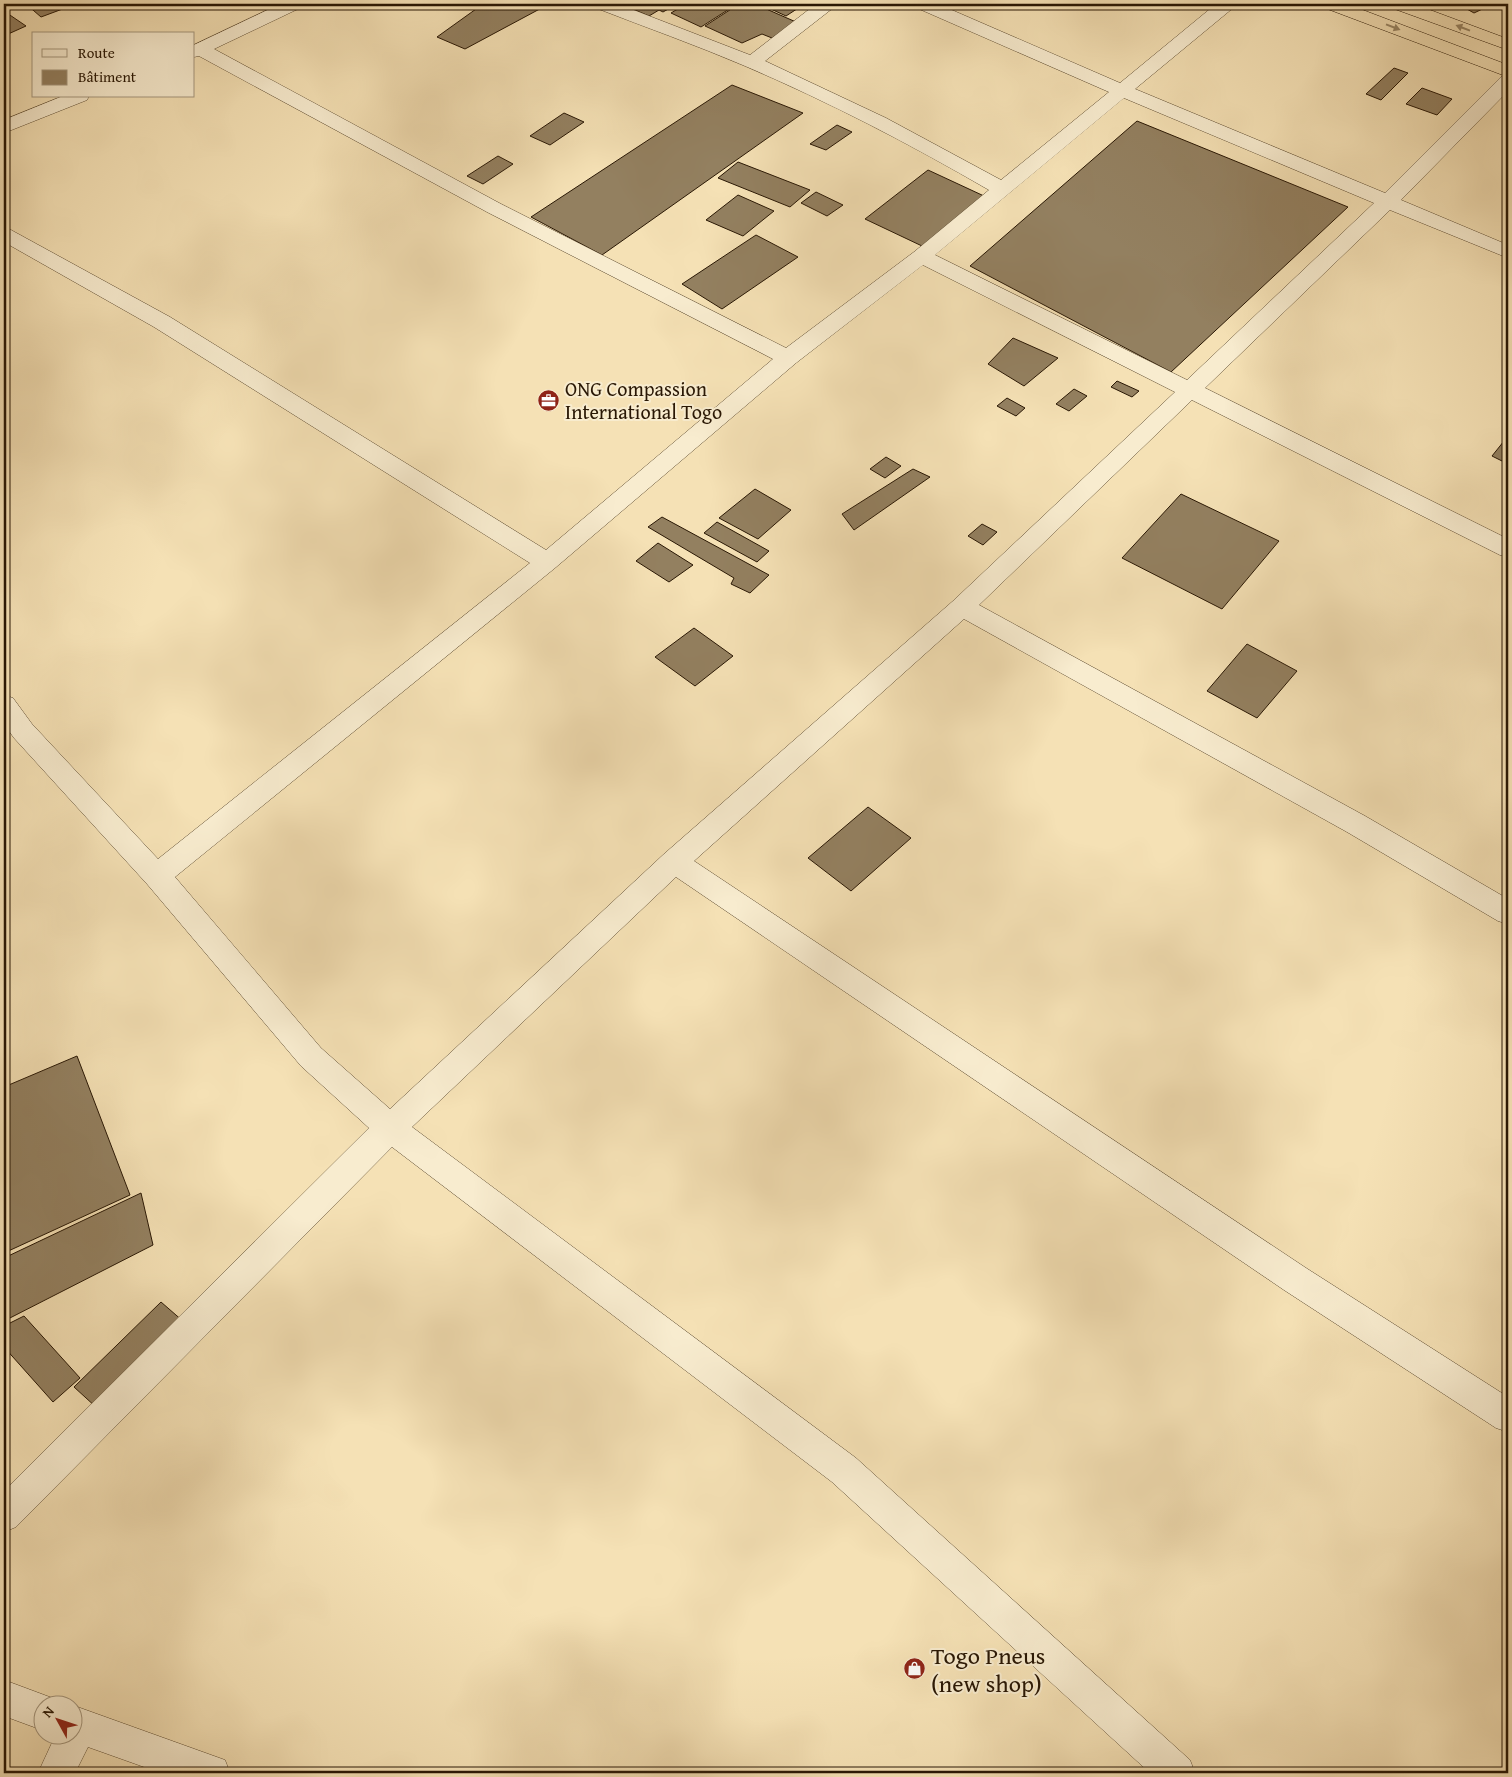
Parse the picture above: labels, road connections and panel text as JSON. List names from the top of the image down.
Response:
{
  "places": {
    "office": ["ONG Compassion International Togo"],
    "shop": ["Togo Pneus (new shop)"]
  },
  "legend": ["Route", "Bâtiment"],
  "north": "top left"
}
